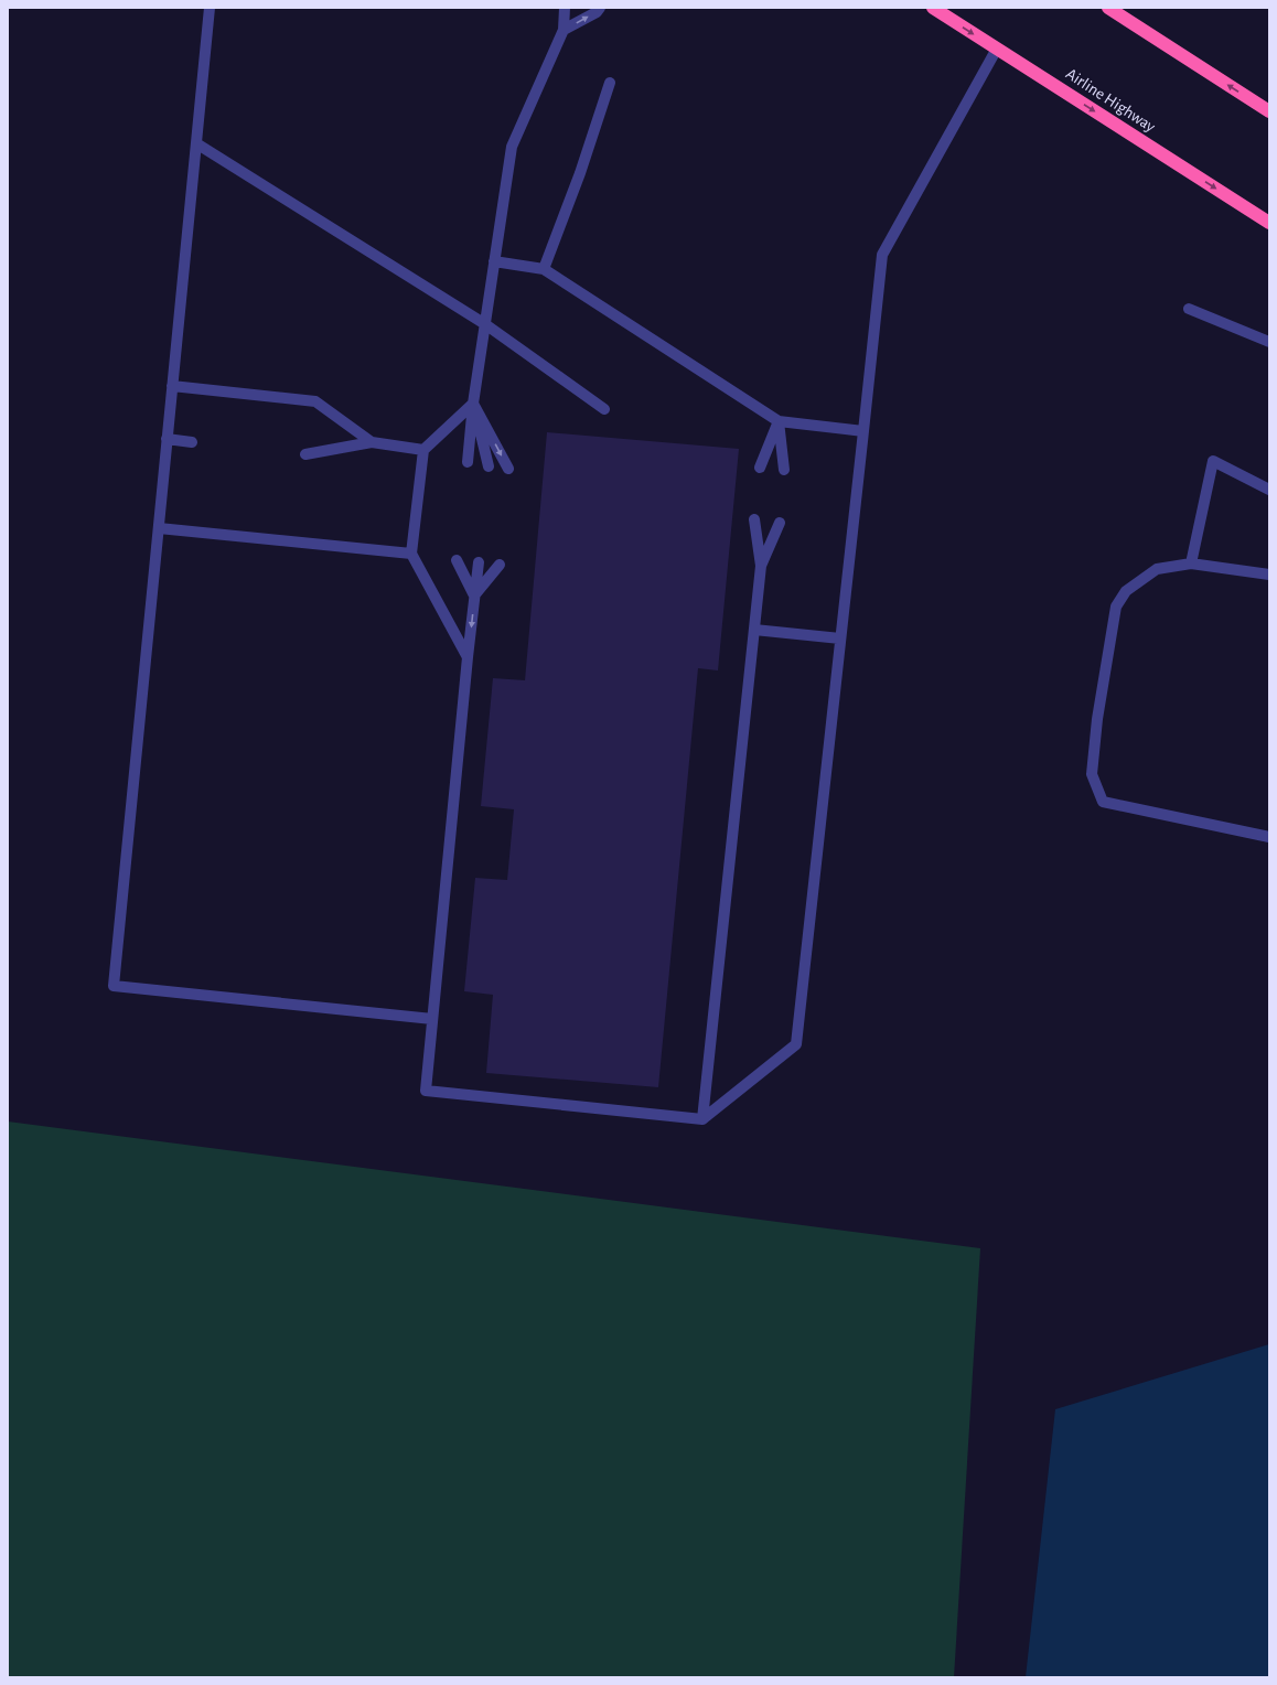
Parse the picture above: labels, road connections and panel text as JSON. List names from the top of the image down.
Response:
{
  "streets": {
    "highway": ["Airline Highway"]
  }
}
